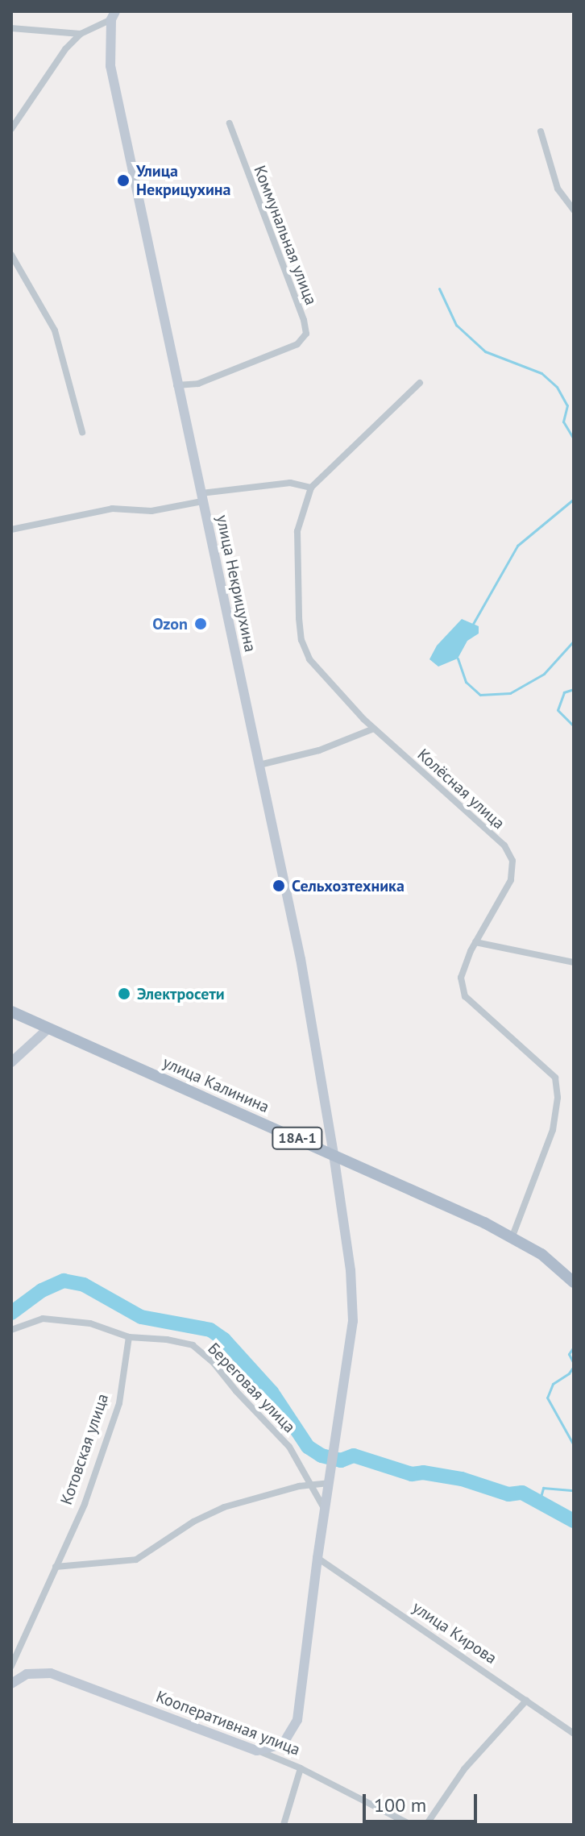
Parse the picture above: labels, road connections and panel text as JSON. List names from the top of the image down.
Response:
{
  "streets": {
    "main road": ["улица Калинина", "18А-1"],
    "street": [
      "Коммунальная улица",
      "улица Некрицухина",
      "Колёсная улица",
      "Береговая улица",
      "Котовская улица",
      "улица Кирова",
      "Кооперативная улица"
    ]
  },
  "crossings": [
    ["Коммунальная улица", "улица Некрицухина"],
    ["улица Некрицухина", "улица Калинина"],
    ["Колёсная улица", "улица Калинина"],
    ["Береговая улица", "Котовская улица"]
  ],
  "places": [
    "Улица Некрицухина",
    "Ozon",
    "Сельхозтехника",
    "Электросети"
  ],
  "scale_bar": "100 m"
}
